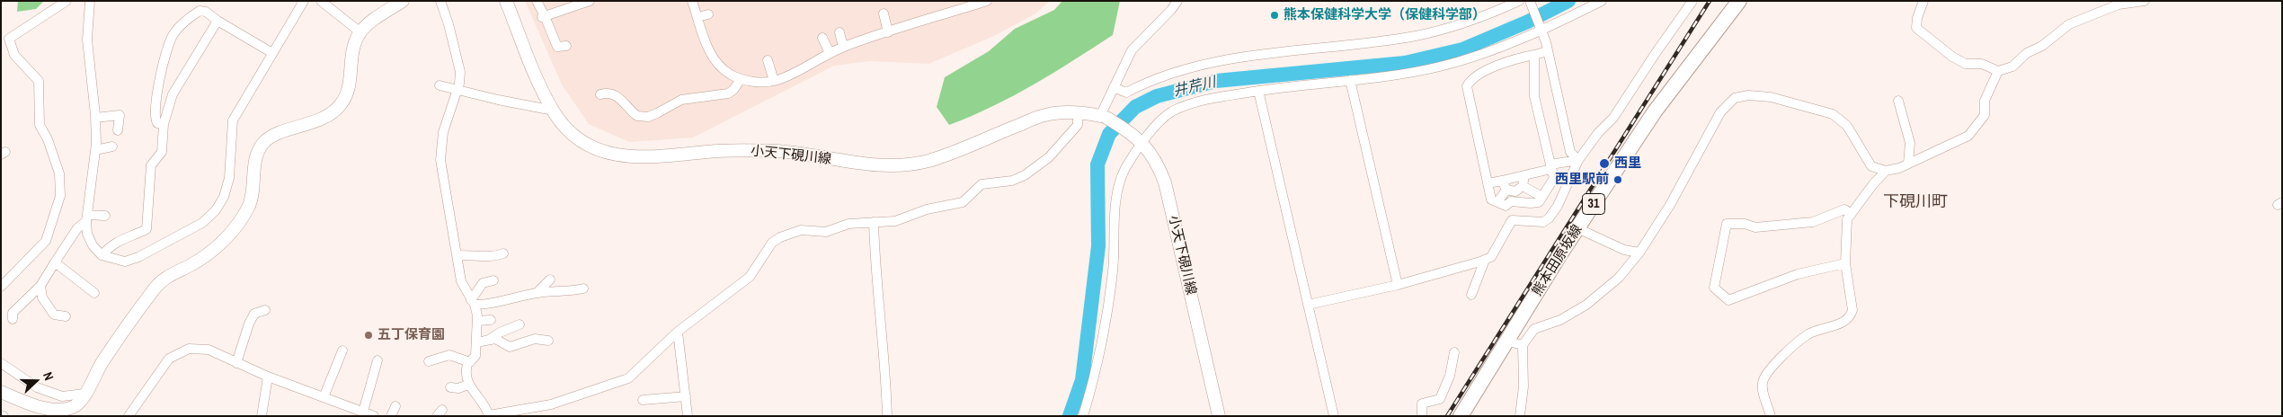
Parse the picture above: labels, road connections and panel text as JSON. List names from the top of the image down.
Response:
{
  "streets": {
    "main road": ["小天下硯川線", "31", "熊本田原坂線"]
  },
  "districts": ["下硯川町"],
  "water": ["井芹川"],
  "places": [
    "熊本保健科学大学（保健科学部）",
    "西里",
    "西里駅前",
    "五丁保育園"
  ],
  "north": "right"
}
